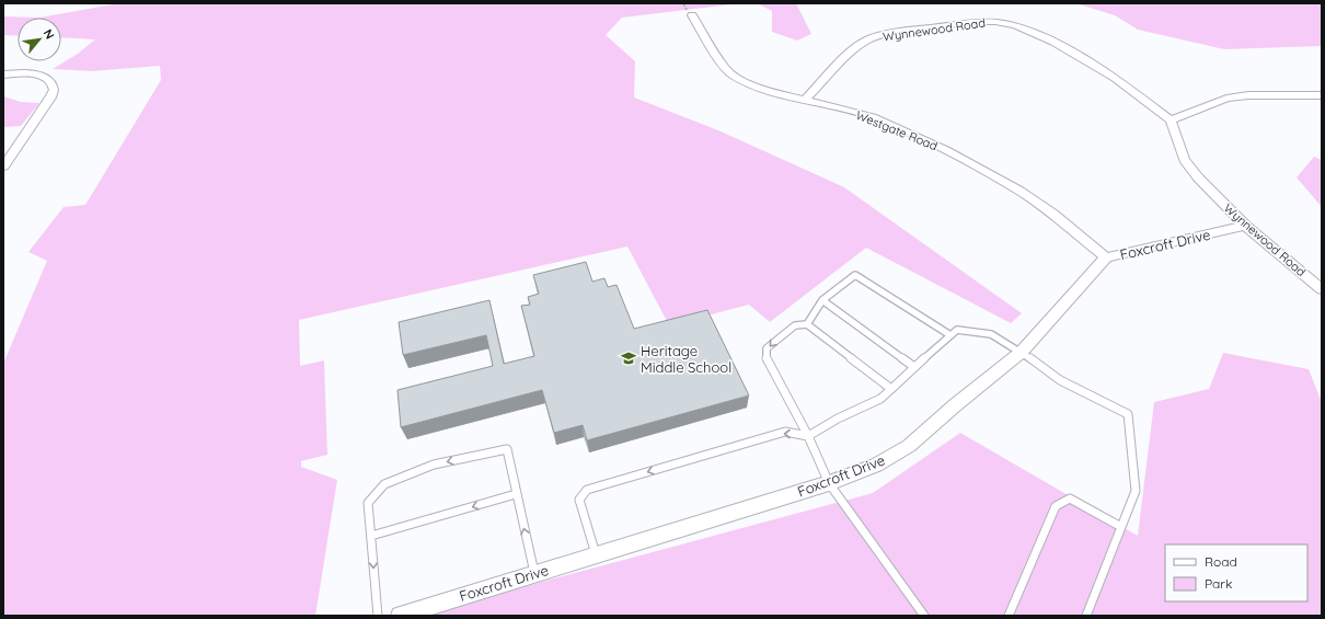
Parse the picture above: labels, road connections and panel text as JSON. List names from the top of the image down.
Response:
{
  "streets": {
    "street": ["Wynnewood Road", "Westgate Road", "Foxcroft Drive"]
  },
  "crossings": [
    ["Wynnewood Road", "Westgate Road"],
    ["Wynnewood Road", "Foxcroft Drive"],
    ["Westgate Road", "Foxcroft Drive"]
  ],
  "places": {
    "school or university": ["Heritage Middle School"]
  },
  "legend": ["Road", "Park"],
  "north": "top right"
}
